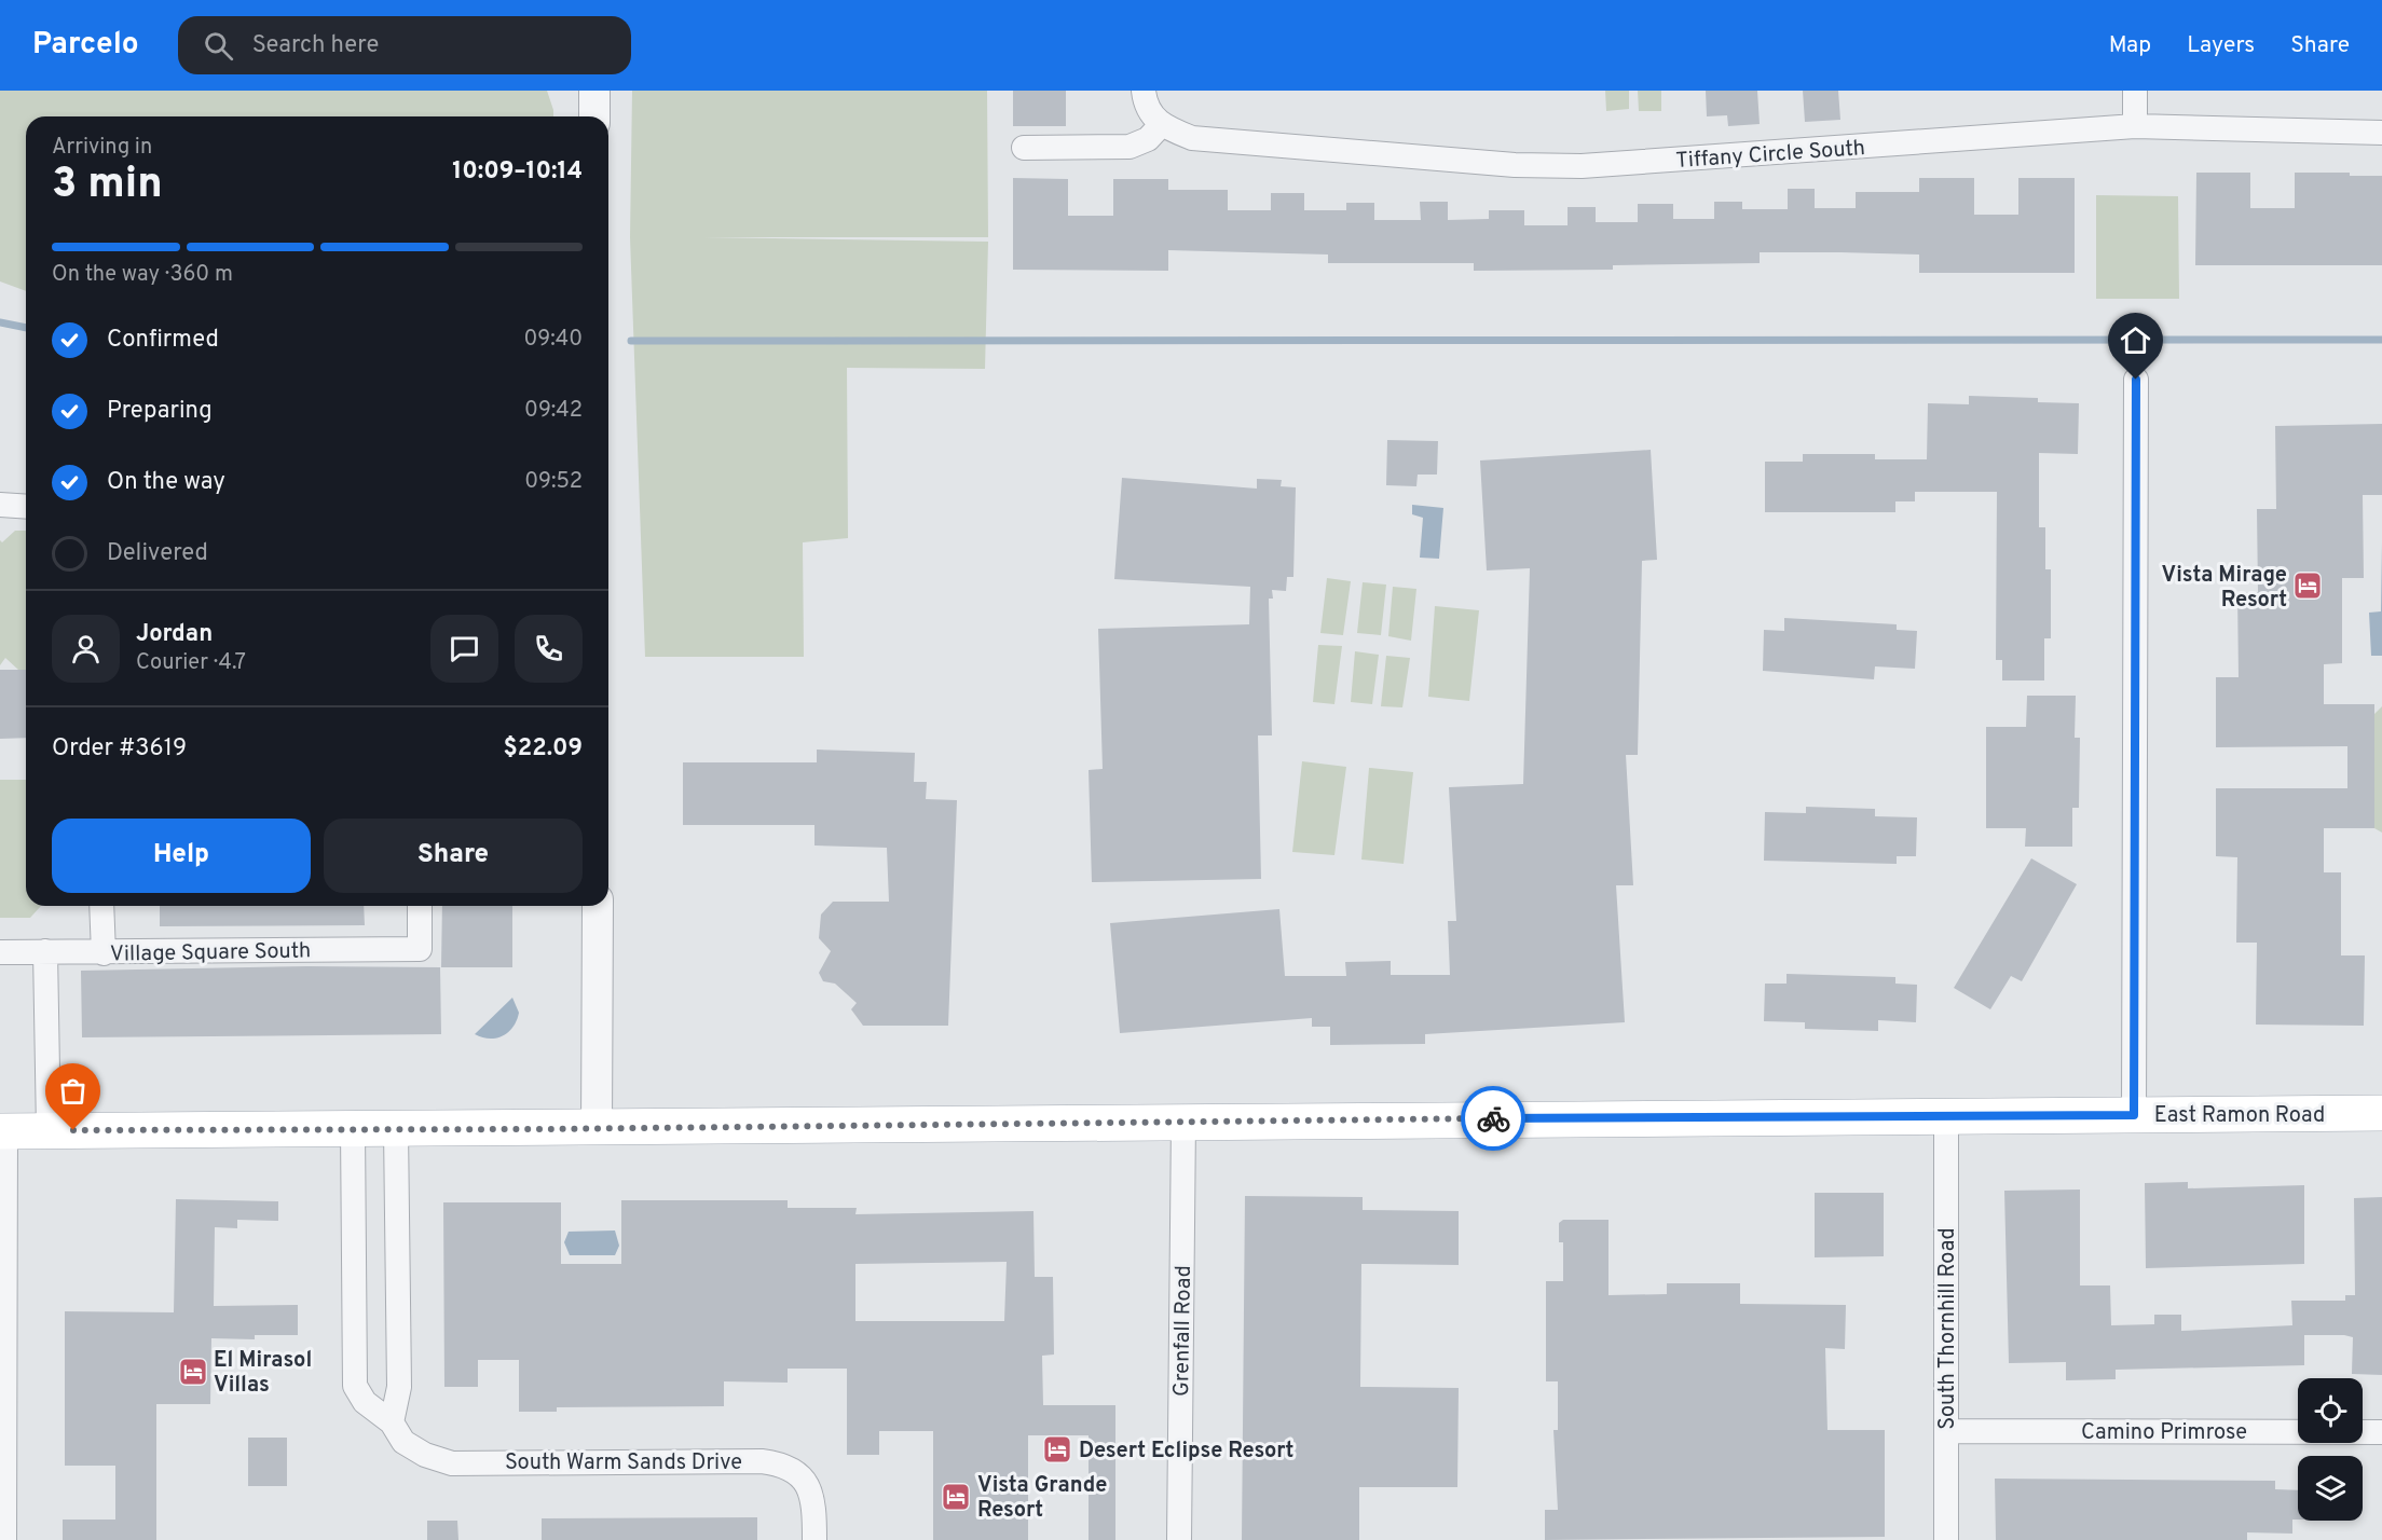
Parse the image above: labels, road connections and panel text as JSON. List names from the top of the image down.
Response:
{
  "streets": {
    "main road": ["East Ramon Road"],
    "street": [
      "Tiffany Circle South",
      "Village Square South",
      "South Thornhill Road",
      "Grenfall Road",
      "Camino Primrose",
      "South Warm Sands Drive"
    ]
  },
  "crossings": [
    ["East Ramon Road", "South Thornhill Road"],
    ["East Ramon Road", "Grenfall Road"],
    ["East Ramon Road", "South Warm Sands Drive"],
    ["South Thornhill Road", "Camino Primrose"]
  ],
  "places": {
    "hotel": [
      "Vista Mirage Resort",
      "El Mirasol Villas",
      "Desert Eclipse Resort",
      "Vista Grande Resort"
    ]
  },
  "page": {
    "header": "Parcelo",
    "search": "Search here",
    "nav": ["Map", "Layers", "Share"],
    "heading": ["3 min", "Arriving in", "10:09–10:14"],
    "panel": [
      "Jordan",
      "Courier · 4.7",
      "Order #3619",
      "$22.09"
    ],
    "bar": "On the way · 360 m",
    "list": [
      ["Confirmed", "09:40"],
      ["Preparing", "09:42"],
      ["On the way", "09:52"],
      "Delivered"
    ],
    "buttons": ["Help", "Share"]
  }
}
